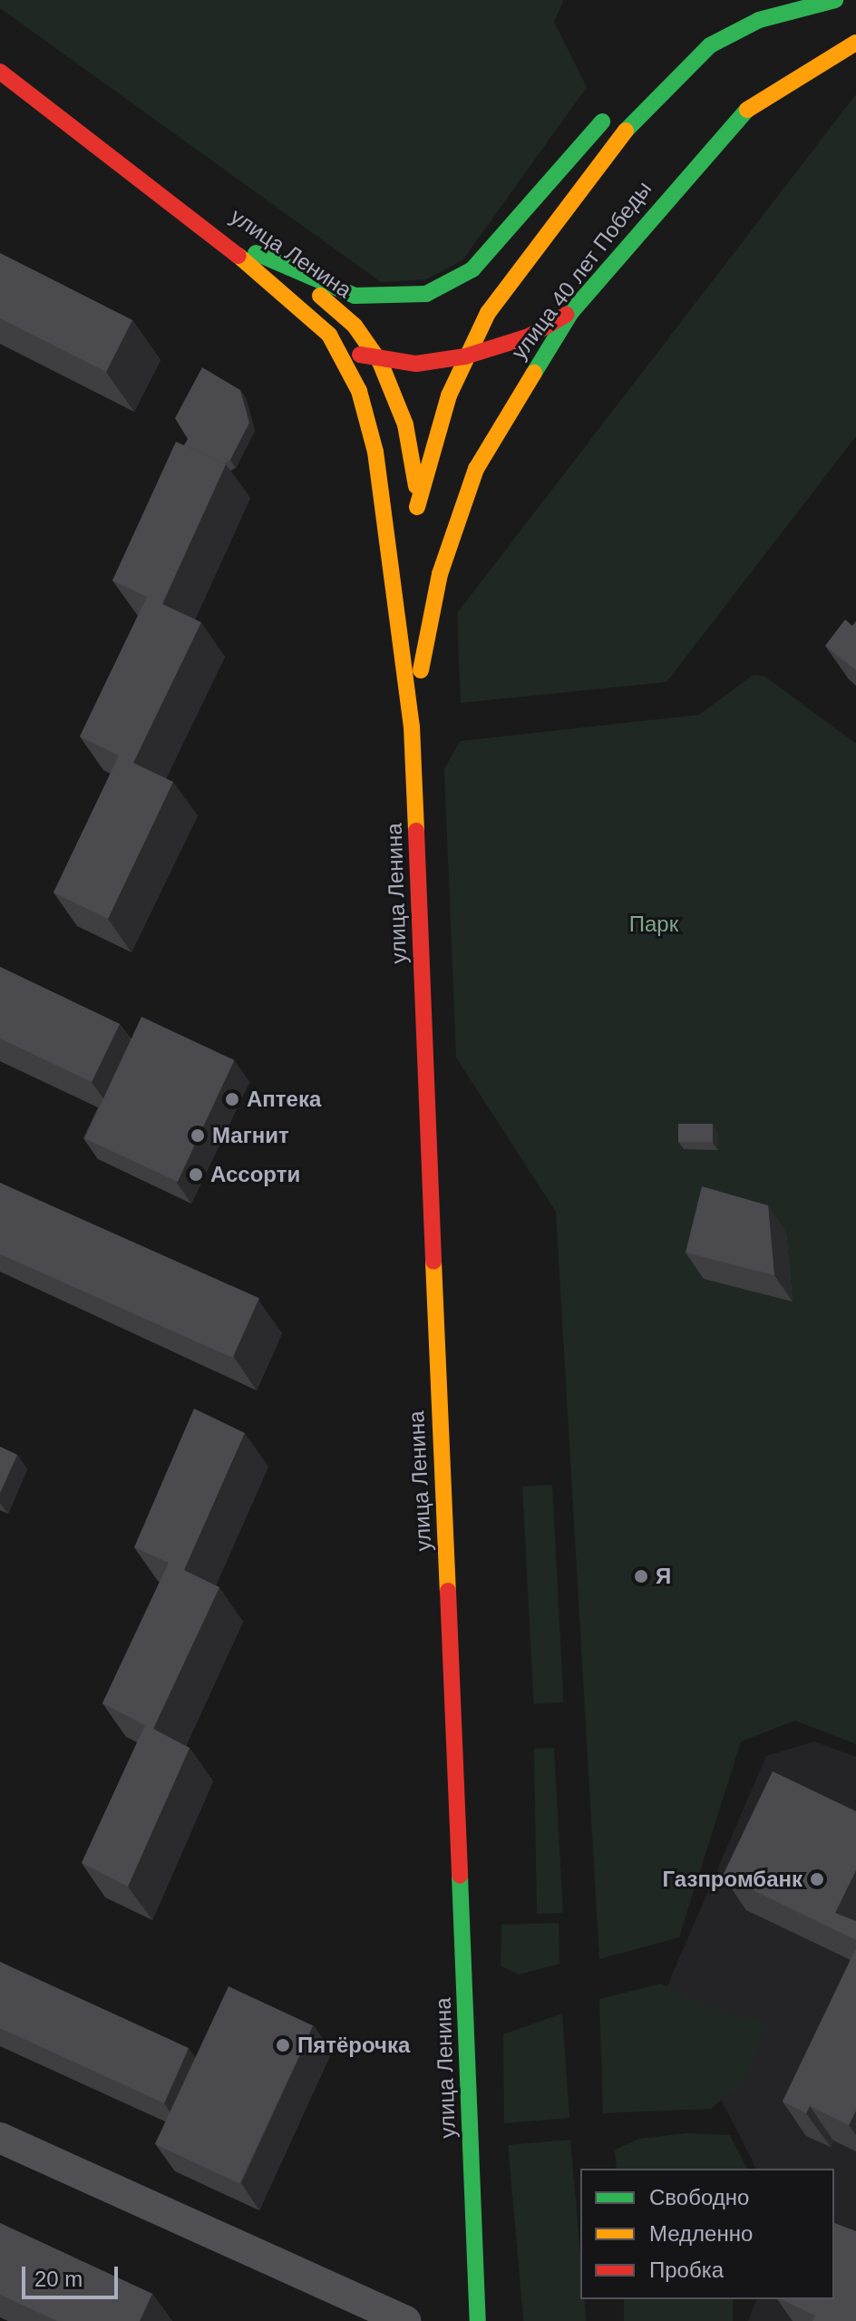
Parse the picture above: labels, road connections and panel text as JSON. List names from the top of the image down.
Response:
{
  "streets": {
    "main road": ["улица Ленина", "улица 40 лет Победы"]
  },
  "crossings": [
    ["улица Ленина", "улица 40 лет Победы"]
  ],
  "parks": ["Парк"],
  "places": [
    "Аптека",
    "Магнит",
    "Ассорти",
    "Я",
    "Газпромбанк",
    "Пятёрочка"
  ],
  "legend": ["Свободно", "Медленно", "Пробка"],
  "scale_bar": "20 m"
}
